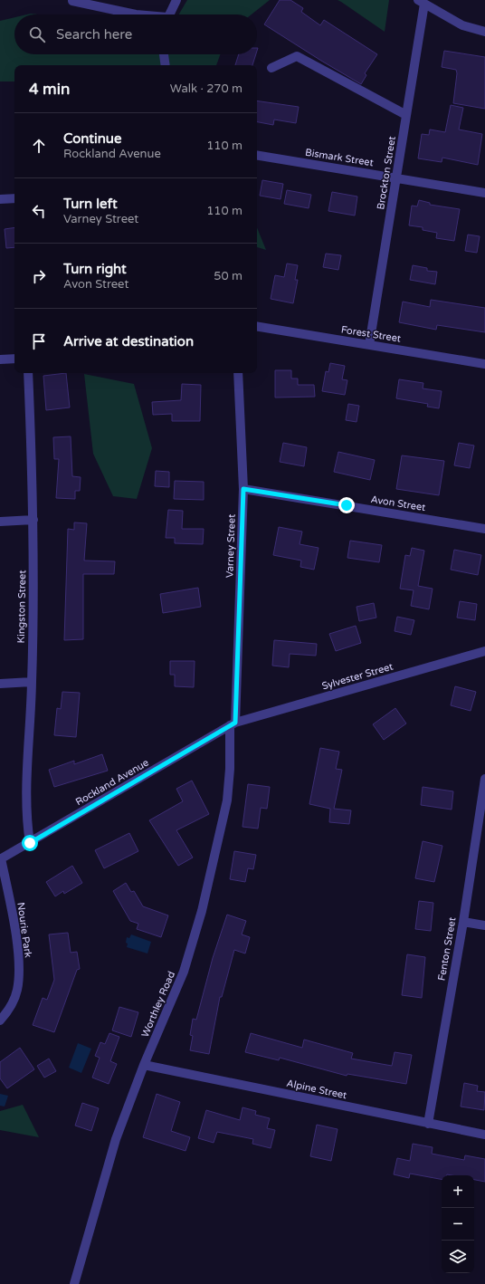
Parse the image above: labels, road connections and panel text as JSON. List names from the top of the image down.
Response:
{
  "streets": {
    "street": [
      "Bismark Street",
      "Brockton Street",
      "Forest Street",
      "Avon Street",
      "Varney Street",
      "Kingston Street",
      "Sylvester Street",
      "Rockland Avenue",
      "Nourie Park",
      "Fenton Street",
      "Worthley Road",
      "Alpine Street"
    ]
  },
  "crossings": [
    ["Bismark Street", "Brockton Street"],
    ["Brockton Street", "Forest Street"],
    ["Avon Street", "Varney Street"],
    ["Varney Street", "Sylvester Street"],
    ["Varney Street", "Rockland Avenue"],
    ["Varney Street", "Worthley Road"],
    ["Kingston Street", "Rockland Avenue"],
    ["Sylvester Street", "Rockland Avenue"],
    ["Sylvester Street", "Worthley Road"],
    ["Rockland Avenue", "Nourie Park"],
    ["Rockland Avenue", "Worthley Road"],
    ["Fenton Street", "Alpine Street"],
    ["Worthley Road", "Alpine Street"]
  ],
  "page": {
    "search": "Search here",
    "heading": ["4 min", "Walk · 270 m"],
    "list": [
      ["Continue", "Rockland Avenue", "110 m"],
      ["Turn left", "Varney Street", "110 m"],
      ["Turn right", "Avon Street", "50 m"],
      "Arrive at destination"
    ],
    "map_buttons": ["+", "−"]
  }
}
